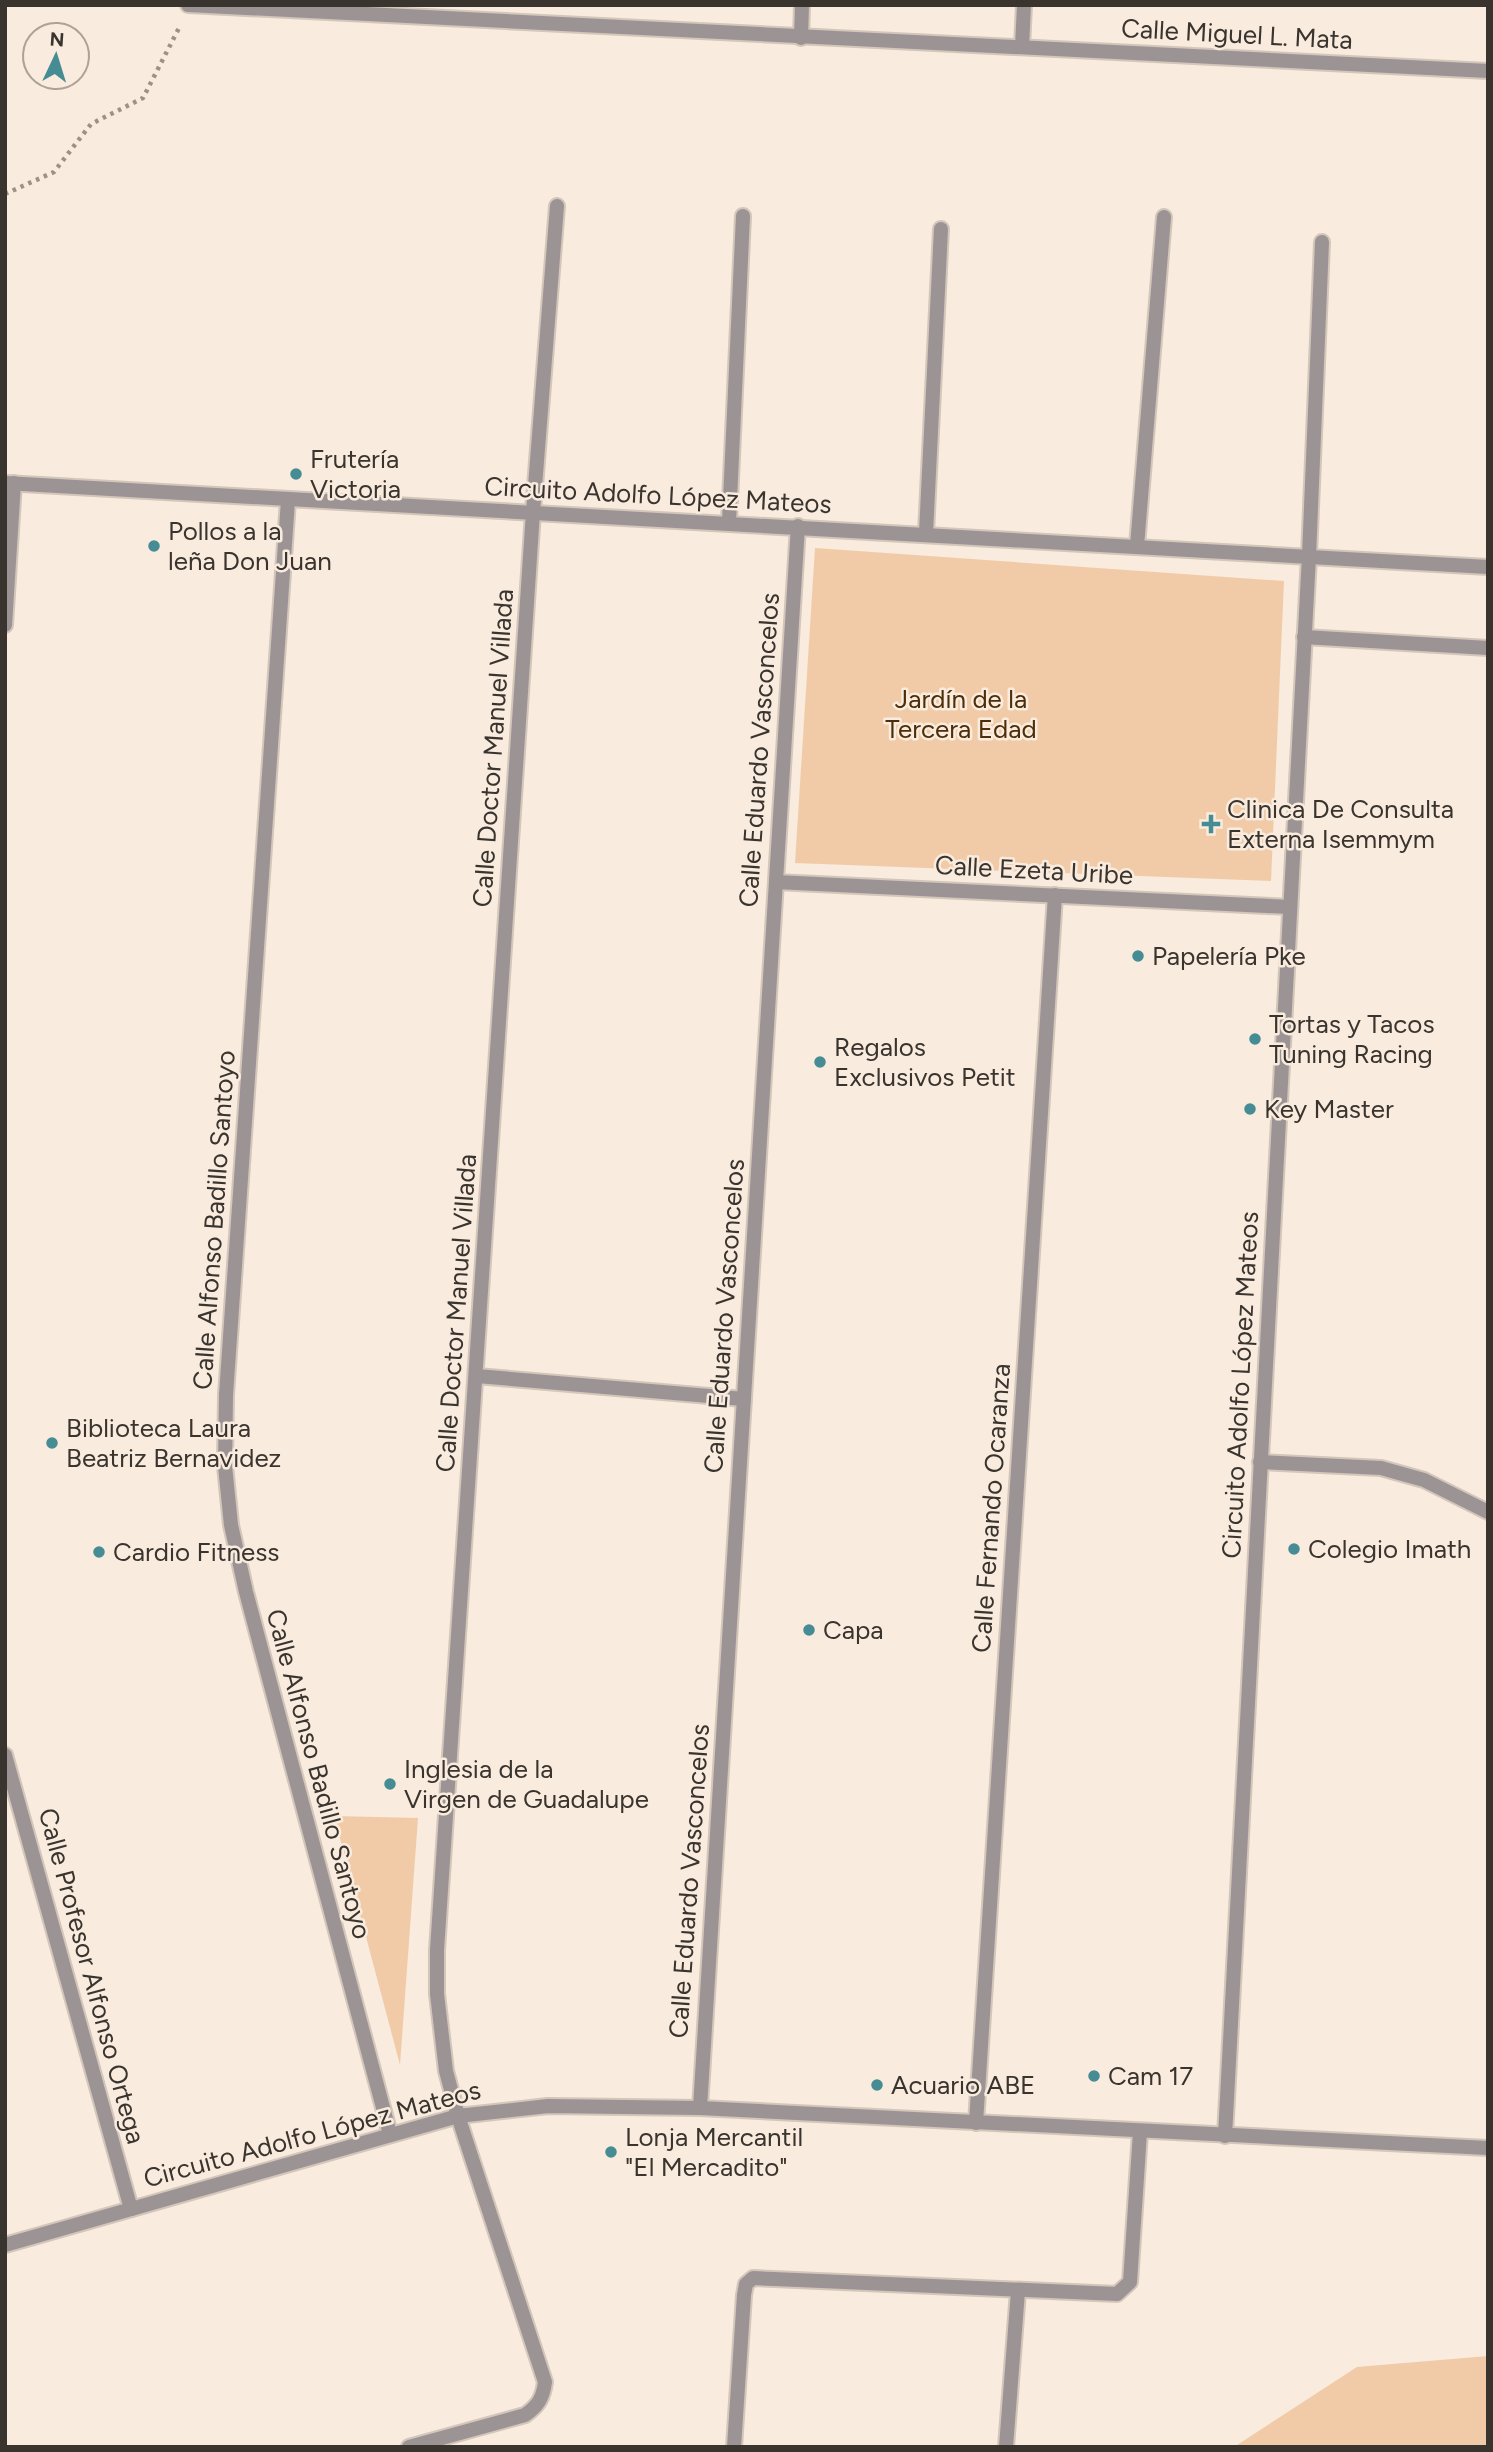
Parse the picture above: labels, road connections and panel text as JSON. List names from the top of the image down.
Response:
{
  "streets": {
    "street": [
      "Calle Miguel L. Mata",
      "Circuito Adolfo López Mateos",
      "Calle Doctor Manuel Villada",
      "Calle Eduardo Vasconcelos",
      "Calle Ezeta Uribe",
      "Calle Alfonso Badillo Santoyo",
      "Calle Fernando Ocaranza",
      "Calle Profesor Alfonso Ortega"
    ]
  },
  "crossings": [
    ["Circuito Adolfo López Mateos", "Calle Doctor Manuel Villada"],
    ["Circuito Adolfo López Mateos", "Calle Eduardo Vasconcelos"],
    ["Circuito Adolfo López Mateos", "Calle Ezeta Uribe"],
    ["Circuito Adolfo López Mateos", "Calle Alfonso Badillo Santoyo"],
    ["Circuito Adolfo López Mateos", "Calle Fernando Ocaranza"],
    ["Circuito Adolfo López Mateos", "Calle Profesor Alfonso Ortega"],
    ["Calle Eduardo Vasconcelos", "Calle Ezeta Uribe"],
    ["Calle Ezeta Uribe", "Calle Fernando Ocaranza"]
  ],
  "parks": ["Jardín de la Tercera Edad"],
  "places": {
    "other": [
      "Frutería Victoria",
      "Pollos a la leña Don Juan",
      "Papelería Pke",
      "Tortas y Tacos Tuning Racing",
      "Regalos Exclusivos Petit",
      "Key Master",
      "Biblioteca Laura Beatriz Bernavidez",
      "Colegio Imath",
      "Cardio Fitness",
      "Capa",
      "Inglesia de la Virgen de Guadalupe",
      "Cam 17",
      "Acuario ABE",
      "Lonja Mercantil \"El Mercadito\""
    ],
    "health": ["Clinica De Consulta Externa Isemmym"]
  },
  "north": "top"
}
